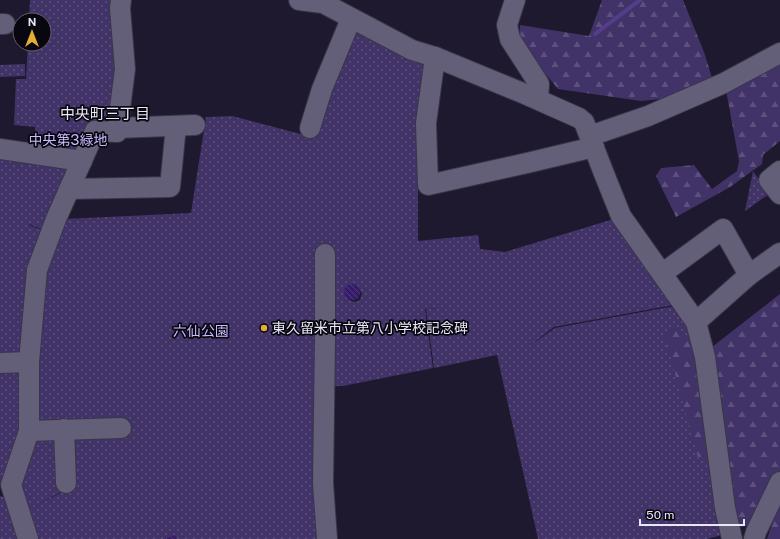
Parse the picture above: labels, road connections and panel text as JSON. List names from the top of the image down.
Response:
{
  "districts": ["中央町三丁目"],
  "parks": ["中央第3緑地", "六仙公園"],
  "places": ["東久留米市立第八小学校記念碑"],
  "scale_bar": "50 m",
  "north": "top"
}
